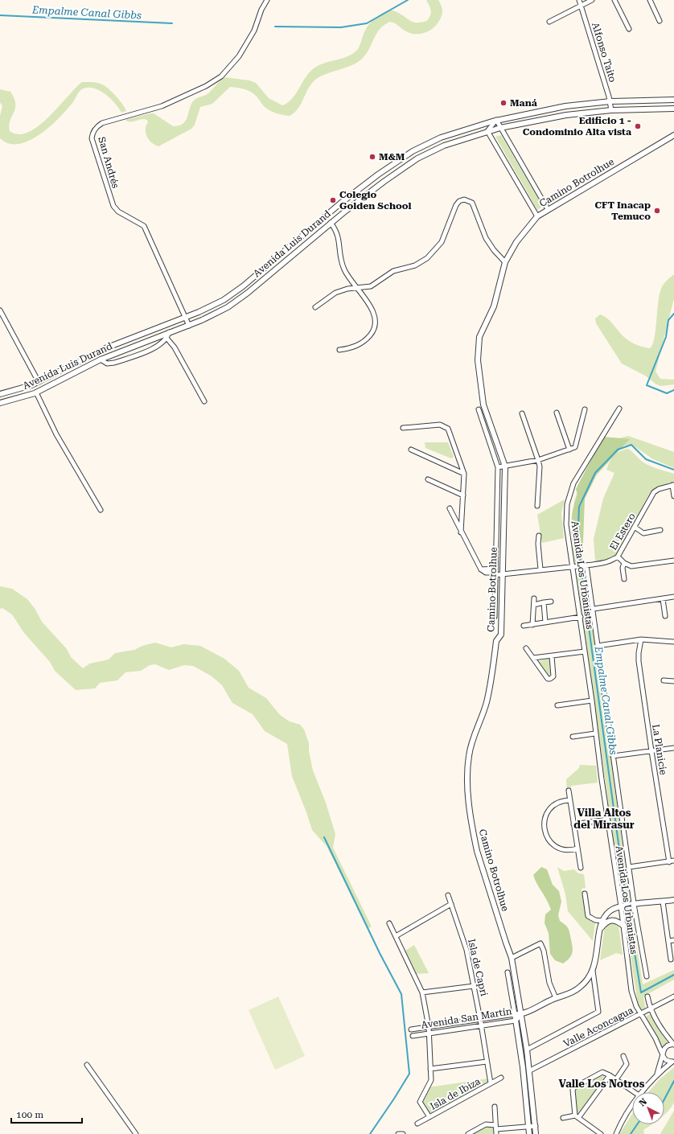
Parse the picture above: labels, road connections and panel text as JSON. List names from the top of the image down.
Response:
{
  "streets": {
    "street": [
      "Alfonso Taito",
      "San Andrés",
      "Camino Botrolhue",
      "Avenida Luis Durand",
      "El Estero",
      "Avenida Los Urbanistas",
      "La Planicie",
      "Isla de Capri",
      "Avenida San Martín",
      "Valle Aconcagua",
      "Isla de Ibiza"
    ]
  },
  "crossings": [
    ["Alfonso Taito", "Avenida Luis Durand"],
    ["San Andrés", "Avenida Luis Durand"],
    ["Camino Botrolhue", "El Estero"],
    ["Camino Botrolhue", "Avenida San Martín"],
    ["Camino Botrolhue", "Valle Aconcagua"],
    ["El Estero", "Avenida Los Urbanistas"],
    ["Avenida Los Urbanistas", "Valle Aconcagua"],
    ["Isla de Capri", "Avenida San Martín"],
    ["Isla de Capri", "Isla de Ibiza"]
  ],
  "districts": ["Villa Altos del Mirasur", "Valle Los Notros"],
  "water": ["Empalme Canal Gibbs"],
  "places": [
    "Maná",
    "Edificio 1 - Condominio Alta vista",
    "M&M",
    "Colegio Golden School",
    "CFT Inacap Temuco"
  ],
  "scale_bar": "100 m",
  "north": "top left"
}
